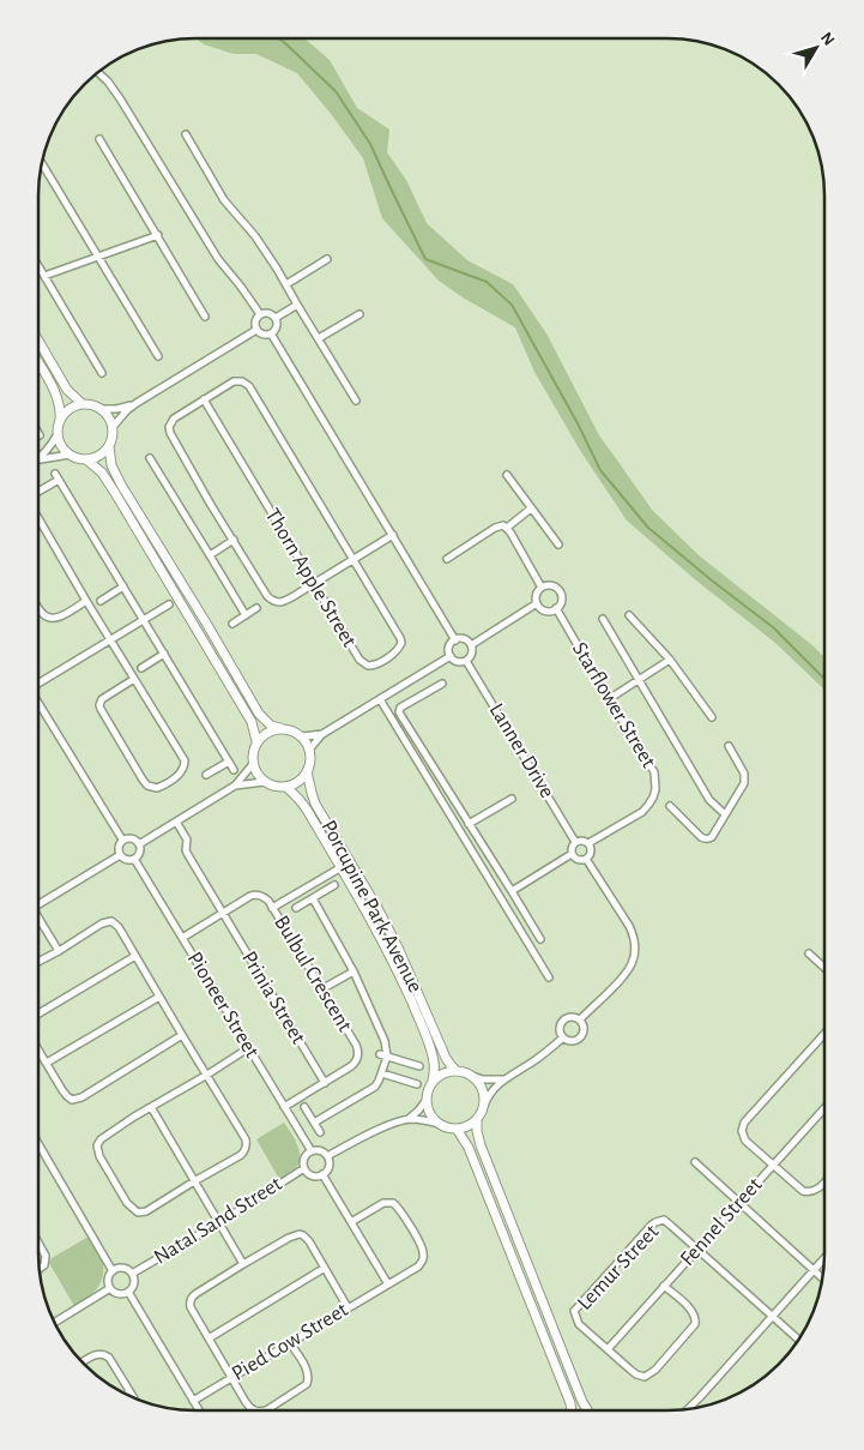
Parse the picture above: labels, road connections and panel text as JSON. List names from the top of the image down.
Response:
{
  "streets": {
    "street": [
      "Thorn Apple Street",
      "Starflower Street",
      "Lanner Drive",
      "Porcupine Park Avenue",
      "Bulbul Crescent",
      "Prinia Street",
      "Pioneer Street",
      "Natal Sand Street",
      "Fennel Street",
      "Lemur Street",
      "Pied Cow Street"
    ]
  },
  "crossings": [
    ["Starflower Street", "Lanner Drive"],
    ["Bulbul Crescent", "Prinia Street"],
    ["Bulbul Crescent", "Pioneer Street"],
    ["Pioneer Street", "Natal Sand Street"],
    ["Fennel Street", "Lemur Street"]
  ],
  "north": "top right"
}
